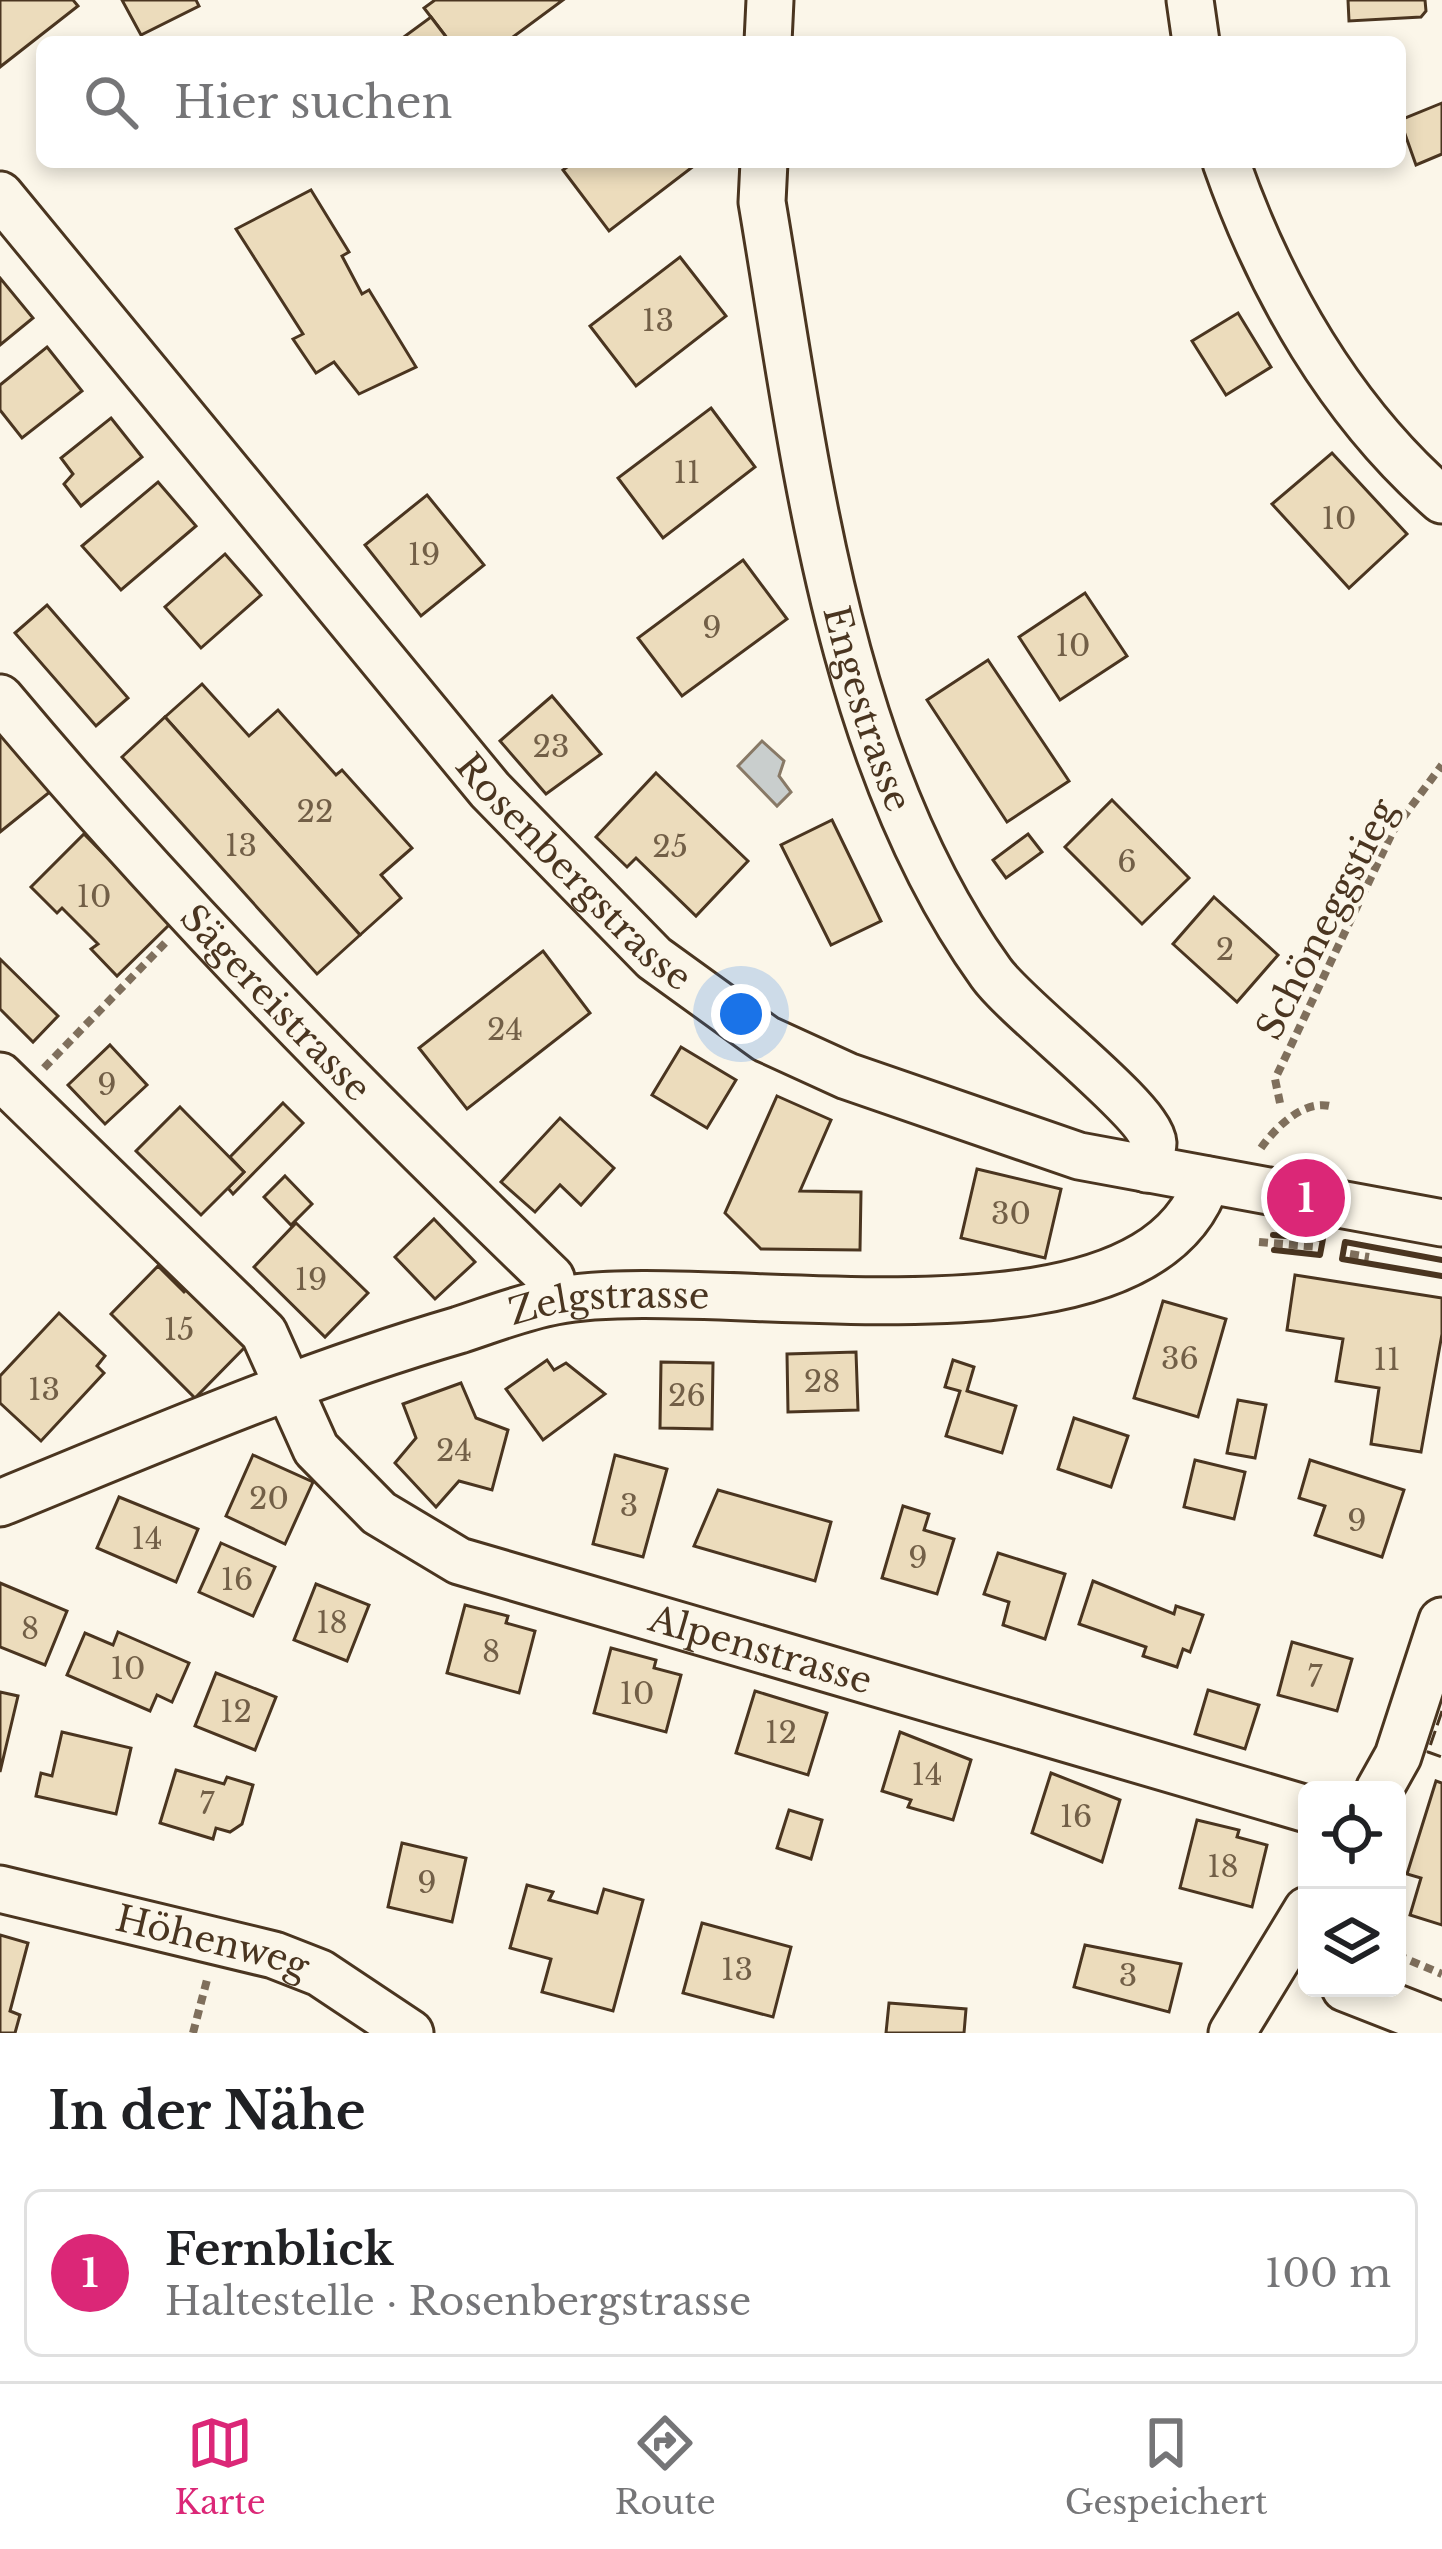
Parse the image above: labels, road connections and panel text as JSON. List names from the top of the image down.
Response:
{
  "streets": {
    "street": [
      "Engestrasse",
      "Rosenbergstrasse",
      "Sägereistrasse",
      "Zelgstrasse",
      "Alpenstrasse",
      "Höhenweg"
    ],
    "path": ["Schöneggstieg"]
  },
  "crossings": [
    ["Engestrasse", "Rosenbergstrasse"],
    ["Rosenbergstrasse", "Zelgstrasse"],
    ["Sägereistrasse", "Zelgstrasse"],
    ["Zelgstrasse", "Alpenstrasse"]
  ],
  "house_numbers": [
    "13",
    "11",
    "10",
    "19",
    "9",
    "10",
    "23",
    "22",
    "13",
    "25",
    "6",
    "10",
    "2",
    "24",
    "9",
    "30",
    "19",
    "15",
    "36",
    "11",
    "28",
    "13",
    "26",
    "24",
    "20",
    "3",
    "9",
    "14",
    "9",
    "16",
    "18",
    "8",
    "8",
    "10",
    "7",
    "10",
    "12",
    "12",
    "14",
    "7",
    "16",
    "18",
    "9",
    "13",
    "3"
  ],
  "page": {
    "search": "Hier suchen",
    "pins": "1",
    "heading": "In der Nähe",
    "list": [
      {
        "mark": "1",
        "name": "Fernblick",
        "note": "Haltestelle · Rosenbergstrasse",
        "value": "100 m"
      }
    ],
    "nav": ["Karte", "Route", "Gespeichert"]
  }
}
